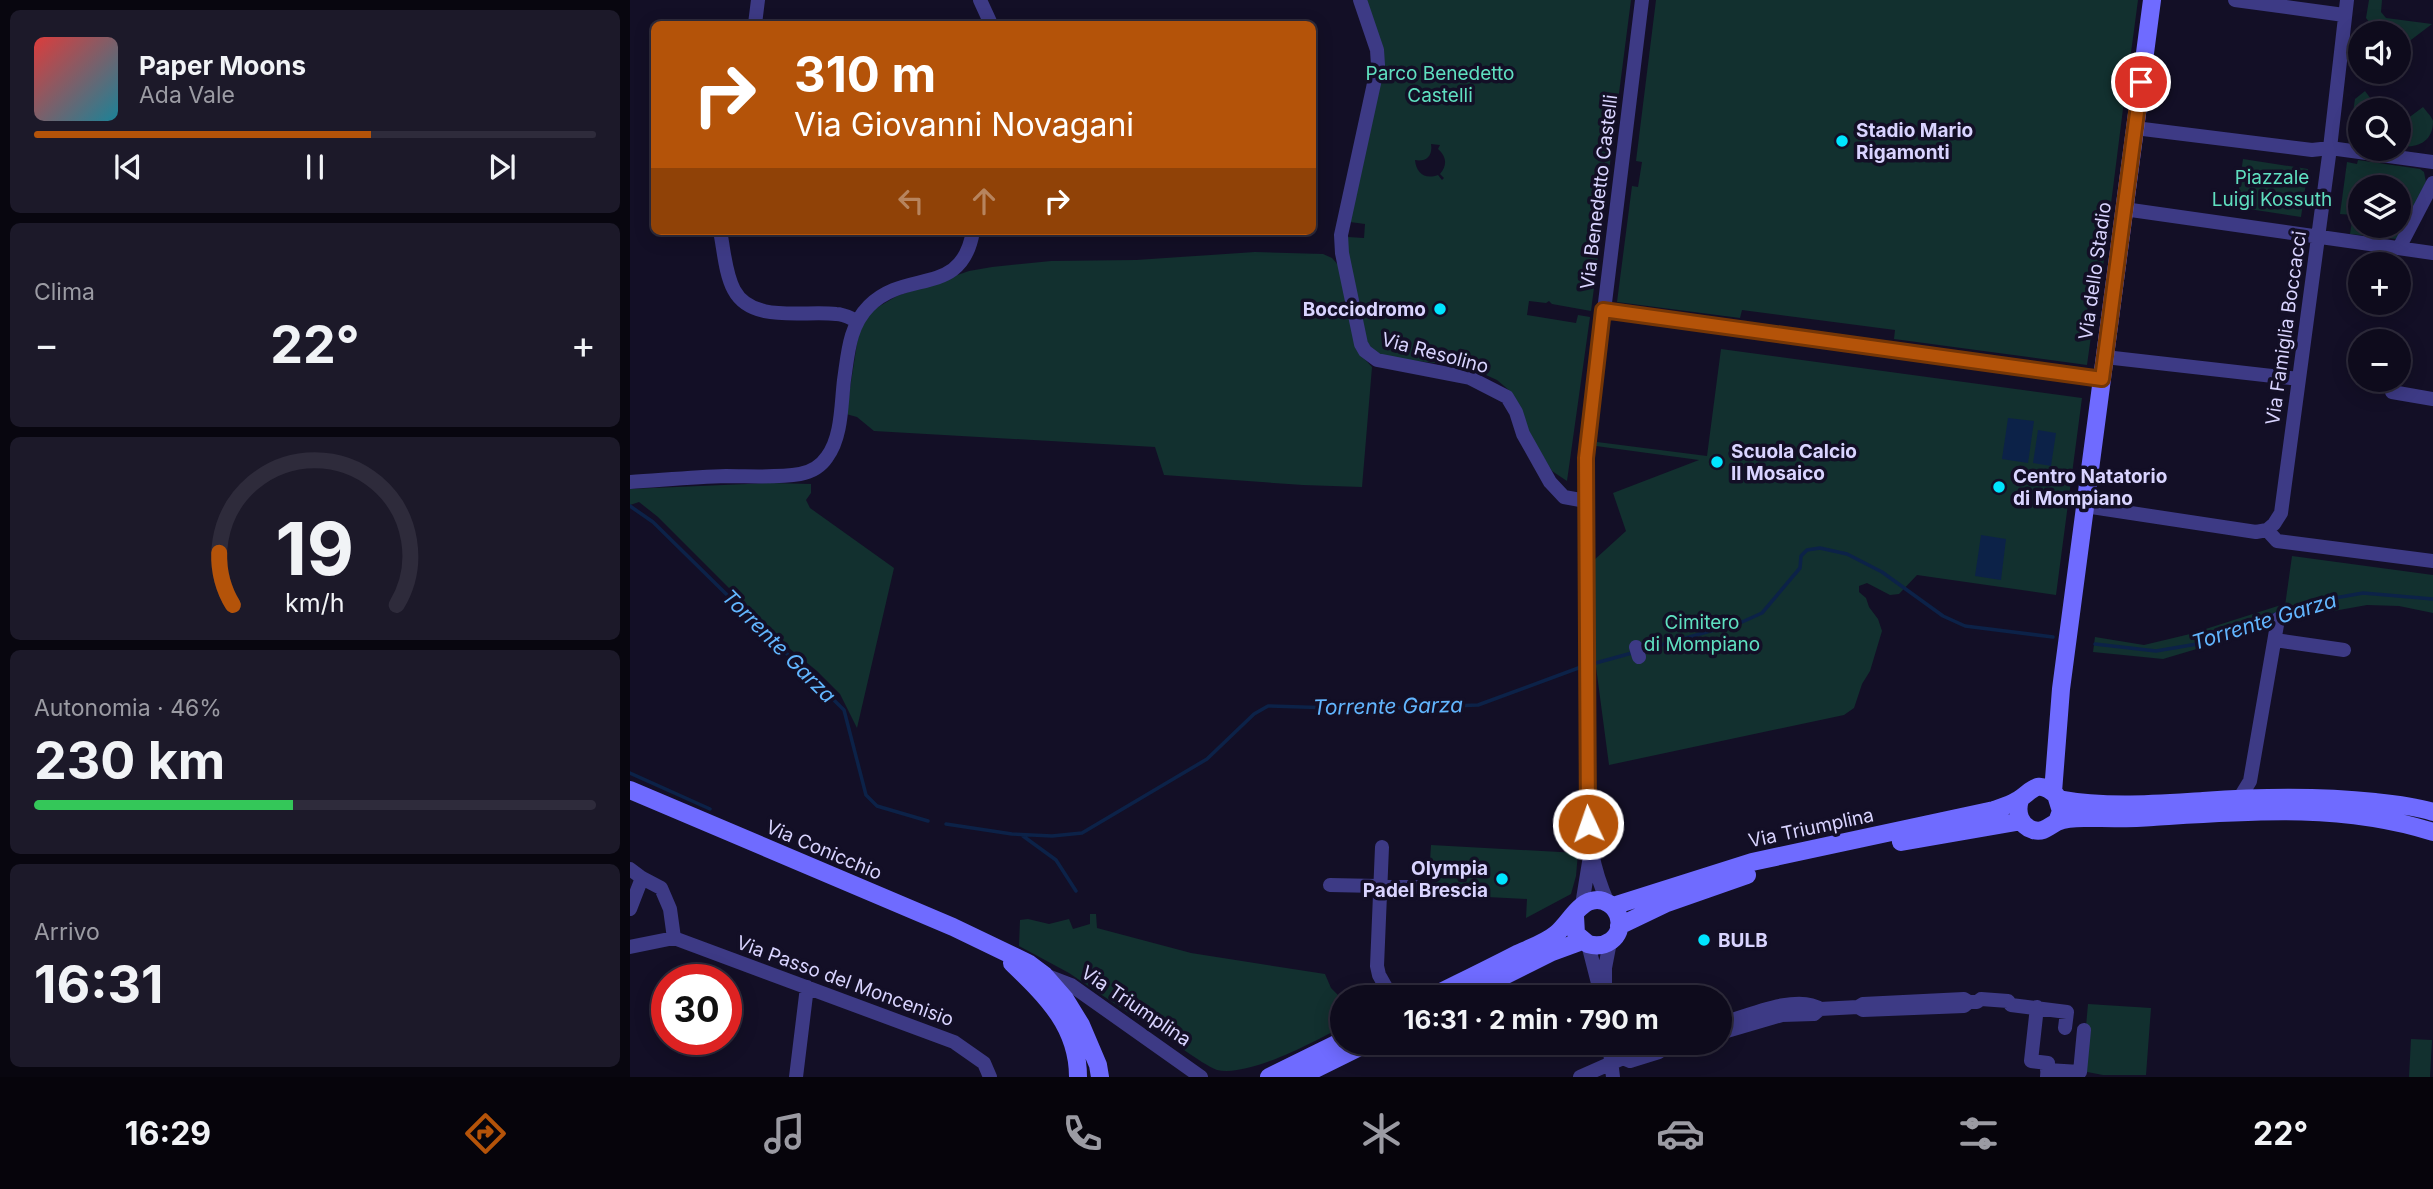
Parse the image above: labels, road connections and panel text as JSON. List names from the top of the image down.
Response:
{
  "streets": {
    "main road": ["Via dello Stadio", "Via Triumplina", "Via Conicchio"],
    "street": [
      "Via Benedetto Castelli",
      "Via Famiglia Boccacci",
      "Via Resolino",
      "Via Passo del Moncenisio"
    ]
  },
  "crossings": [
    ["Via Benedetto Castelli", "Via Resolino"],
    ["Via Benedetto Castelli", "Via Triumplina"],
    ["Via dello Stadio", "Via Triumplina"],
    ["Via Triumplina", "Via Conicchio"]
  ],
  "water": ["Torrente Garza"],
  "parks": ["Parco Benedetto Castelli", "Piazzale Luigi Kossuth", "Cimitero di Mompiano"],
  "places": [
    "Stadio Mario Rigamonti",
    "Bocciodromo",
    "Scuola Calcio Il Mosaico",
    "Centro Natatorio di Mompiano",
    "Olympia Padel Brescia",
    "BULB"
  ],
  "page": {
    "map_buttons": ["+", "−"],
    "turn": ["310 m", "Via Giovanni Novagani"],
    "song": ["Paper Moons", "Ada Vale"],
    "tile": [
      "Clima",
      ["Autonomia · 46%", "230 km"],
      ["Arrivo", "16:31"]
    ],
    "heat": ["−", "22°", "+"],
    "limit": "30",
    "trip": "16:31 · 2 min · 790 m",
    "tabs": ["16:29", "22°"],
    "gauge": ["19", "km/h"]
  }
}
